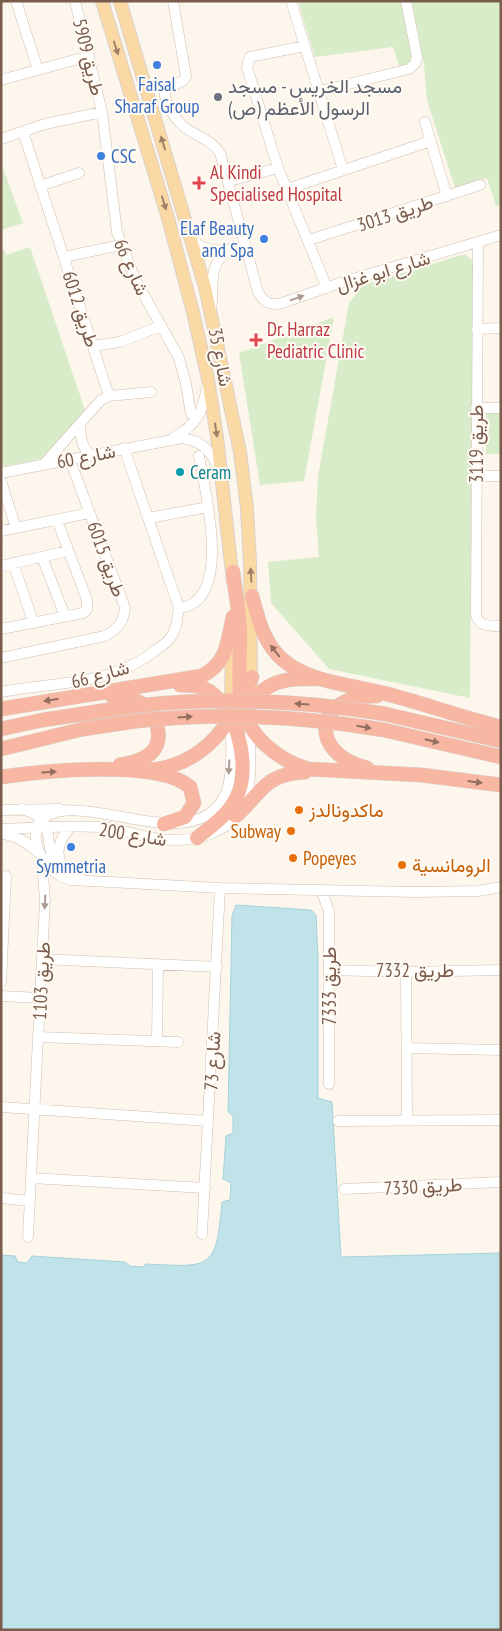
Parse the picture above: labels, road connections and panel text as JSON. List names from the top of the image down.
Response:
{
  "streets": {
    "main road": ["شارع 35"],
    "street": [
      "طريق 5909",
      "طريق 3013",
      "شارع 66",
      "شارع ابو غزال",
      "طريق 6012",
      "طريق 3119",
      "شارع 60",
      "طريق 6015",
      "شارع 200",
      "طريق 7332",
      "طريق 1103",
      "طريق 7333",
      "شارع 73",
      "طريق 7330"
    ]
  },
  "crossings": [
    ["طريق 5909", "شارع 66"],
    ["شارع ابو غزال", "طريق 3119"],
    ["شارع 35", "شارع 200"],
    ["شارع 60", "طريق 6015"],
    ["طريق 7332", "طريق 7333"]
  ],
  "places": {
    "other": [
      "Faisal Sharaf Group",
      "مسجد الخريس - مسجد الرسول الأعظم (ص)",
      "CSC",
      "Elaf Beauty and Spa",
      "Ceram",
      "ماكدونالدز",
      "Subway",
      "Symmetria",
      "Popeyes",
      "الرومانسية"
    ],
    "health": ["Al Kindi Specialised Hospital", "Dr. Harraz Pediatric Clinic"]
  }
}
